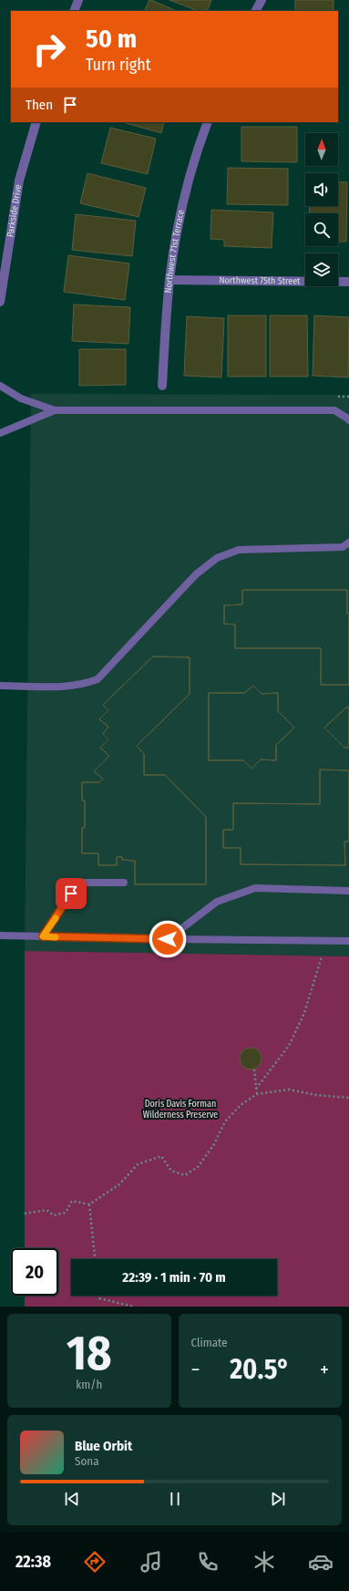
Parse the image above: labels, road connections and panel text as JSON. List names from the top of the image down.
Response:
{
  "streets": {
    "street": ["Parkside Drive", "Northwest 71st Terrace", "Northwest 75th Street"]
  },
  "crossings": [
    ["Northwest 71st Terrace", "Northwest 75th Street"]
  ],
  "parks": ["Doris Davis Forman Wilderness Preserve"],
  "north": "top",
  "page": {
    "turn": ["50 m", "Turn right"],
    "then": "Then",
    "limit": "20",
    "trip": "22:39 · 1 min · 70 m",
    "tile": [
      ["18", "km/h"],
      "Climate"
    ],
    "heat": ["−", "20.5°", "+"],
    "song": ["Blue Orbit", "Sona"],
    "tabs": "22:38"
  }
}
